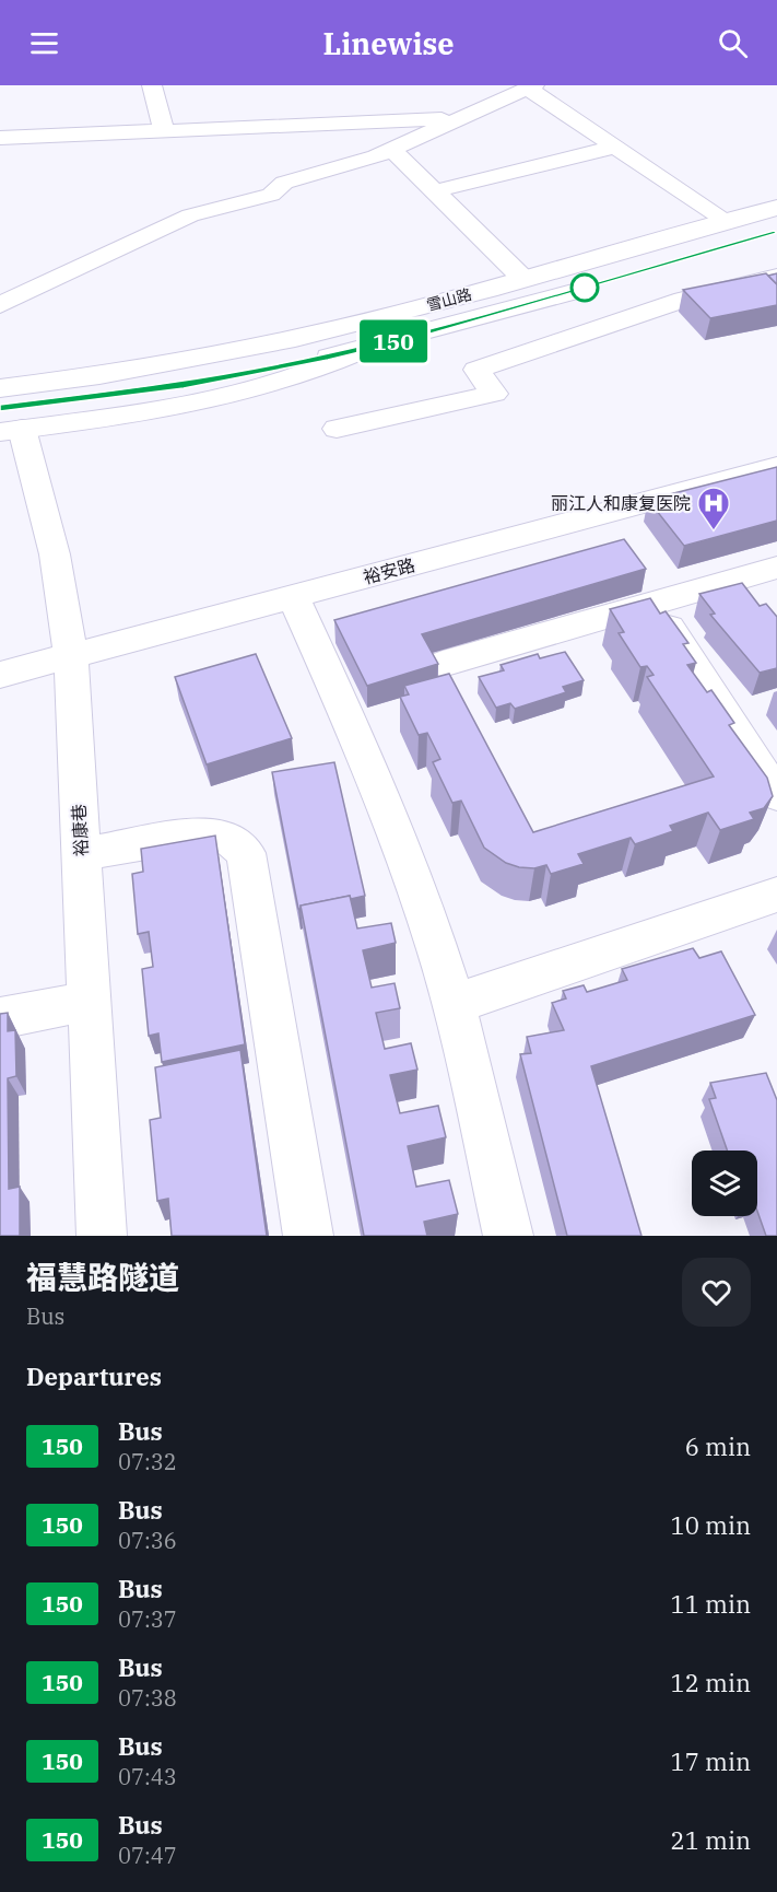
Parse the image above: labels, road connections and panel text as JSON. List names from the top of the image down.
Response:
{
  "streets": {
    "main road": ["雪山路"],
    "street": ["裕安路", "裕康巷"]
  },
  "crossings": [
    ["裕安路", "裕康巷"]
  ],
  "places": {
    "hospital": ["丽江人和康复医院"]
  },
  "lines": ["bus line 150"],
  "page": {
    "header": "Linewise",
    "on_map": "150",
    "heading": [
      ["福慧路隧道", "Bus"],
      "Departures"
    ],
    "list": [
      {
        "mark": "150",
        "name": "Bus",
        "note": "07:32",
        "value": "6 min"
      },
      {
        "mark": "150",
        "name": "Bus",
        "note": "07:36",
        "value": "10 min"
      },
      {
        "mark": "150",
        "name": "Bus",
        "note": "07:37",
        "value": "11 min"
      },
      {
        "mark": "150",
        "name": "Bus",
        "note": "07:38",
        "value": "12 min"
      },
      {
        "mark": "150",
        "name": "Bus",
        "note": "07:43",
        "value": "17 min"
      },
      {
        "mark": "150",
        "name": "Bus",
        "note": "07:47",
        "value": "21 min"
      }
    ]
  }
}
